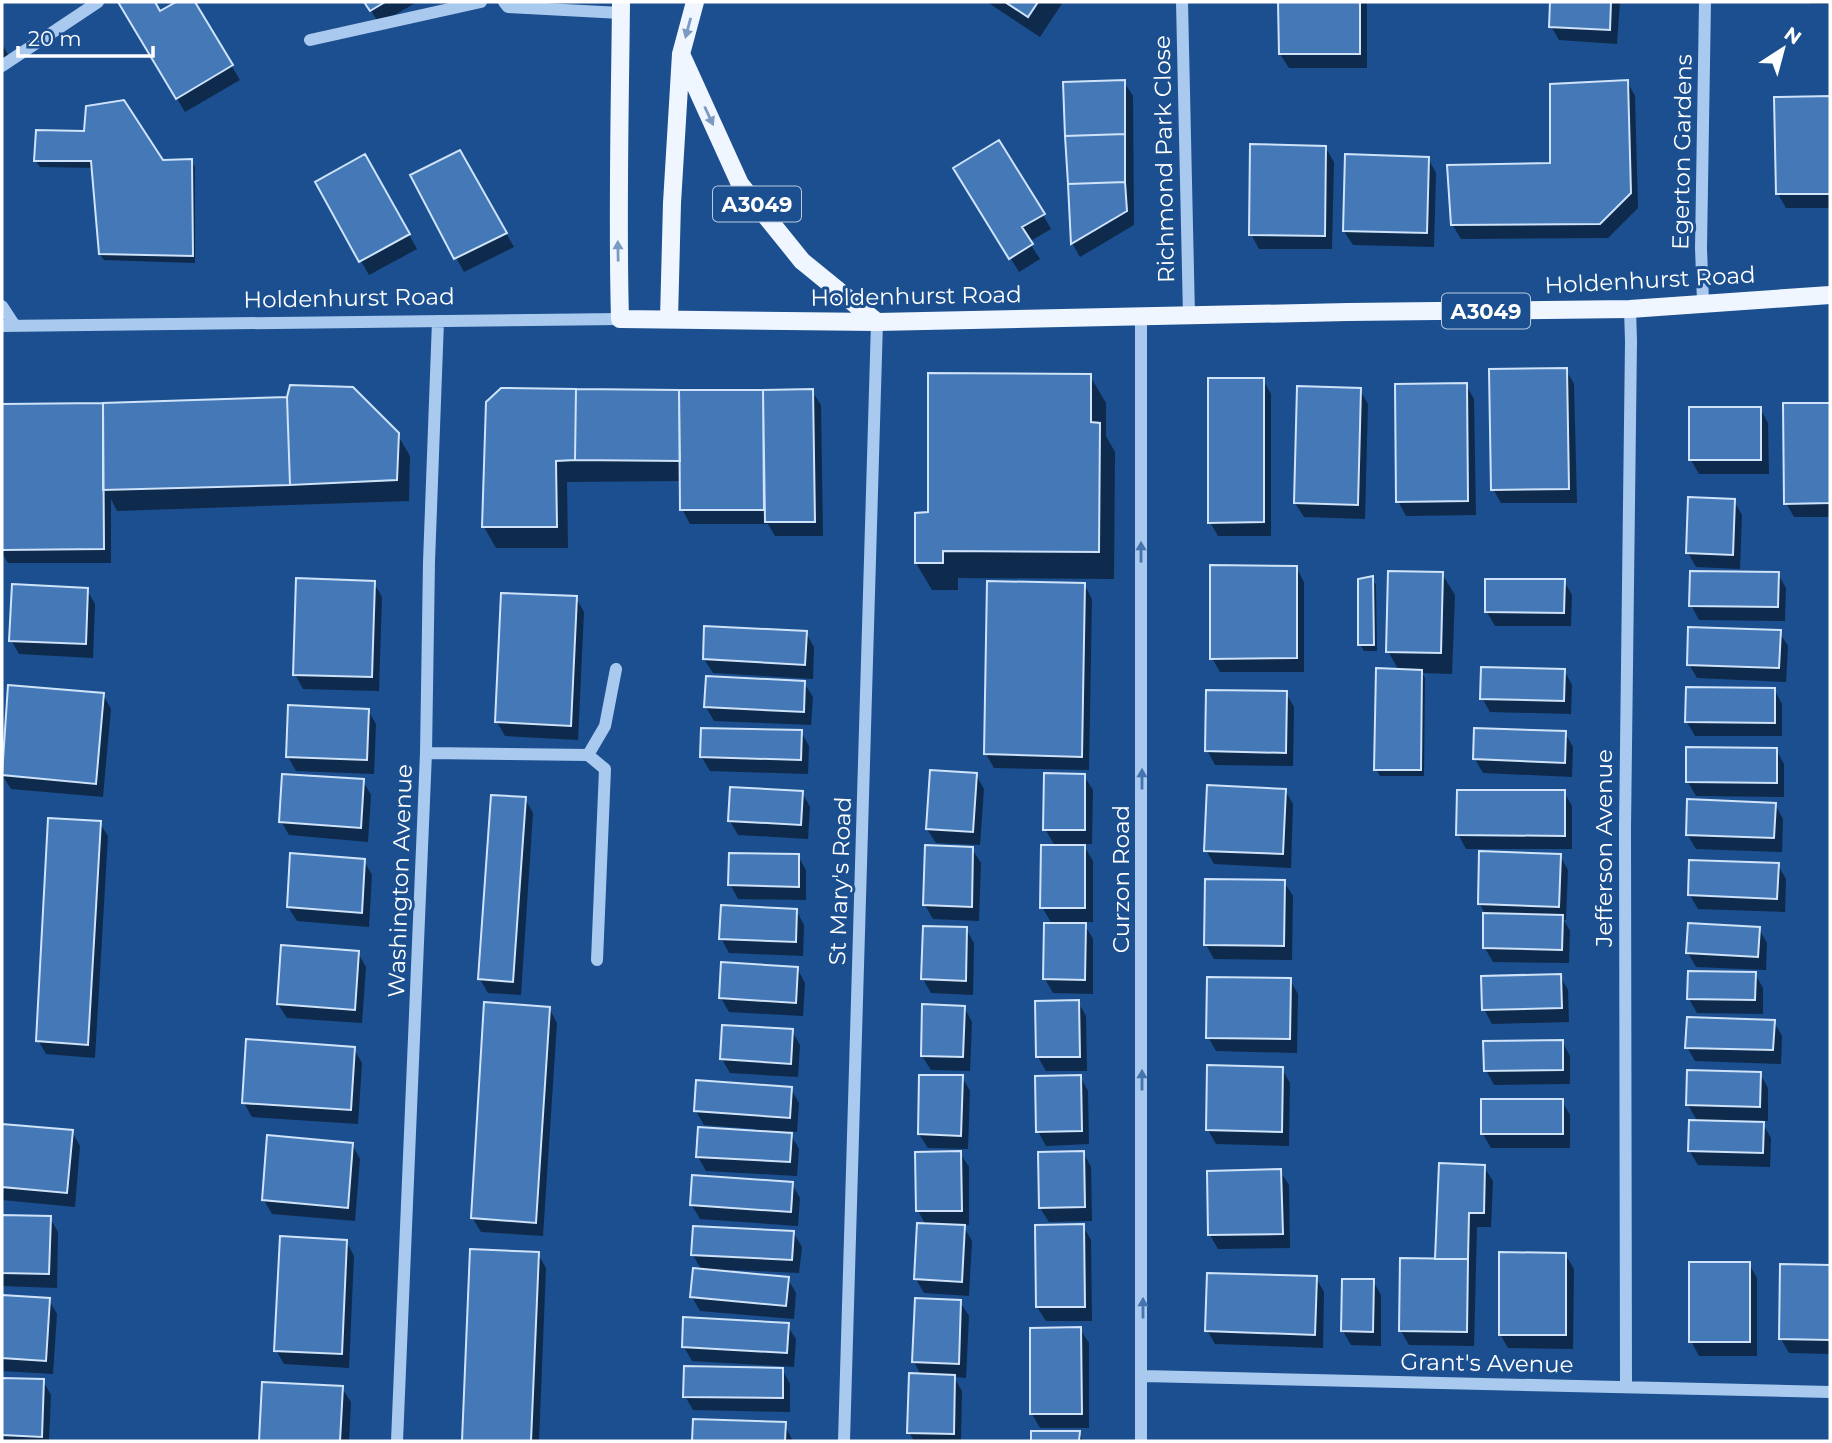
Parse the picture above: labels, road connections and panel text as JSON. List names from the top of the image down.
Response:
{
  "streets": {
    "main road": ["A3049", "Holdenhurst Road"],
    "street": [
      "Egerton Gardens",
      "Richmond Park Close",
      "Jefferson Avenue",
      "Curzon Road",
      "Washington Avenue",
      "St Mary's Road",
      "Grant's Avenue"
    ]
  },
  "crossings": [
    ["Egerton Gardens", "Holdenhurst Road"],
    ["Richmond Park Close", "Holdenhurst Road"],
    ["A3049", "Holdenhurst Road"],
    ["A3049", "St Mary's Road"],
    ["Holdenhurst Road", "Jefferson Avenue"],
    ["Holdenhurst Road", "Curzon Road"],
    ["Holdenhurst Road", "Washington Avenue"],
    ["Holdenhurst Road", "St Mary's Road"],
    ["Jefferson Avenue", "Grant's Avenue"],
    ["Curzon Road", "Grant's Avenue"]
  ],
  "one_way": ["Curzon Road"],
  "scale_bar": "20 m",
  "north": "top right"
}
